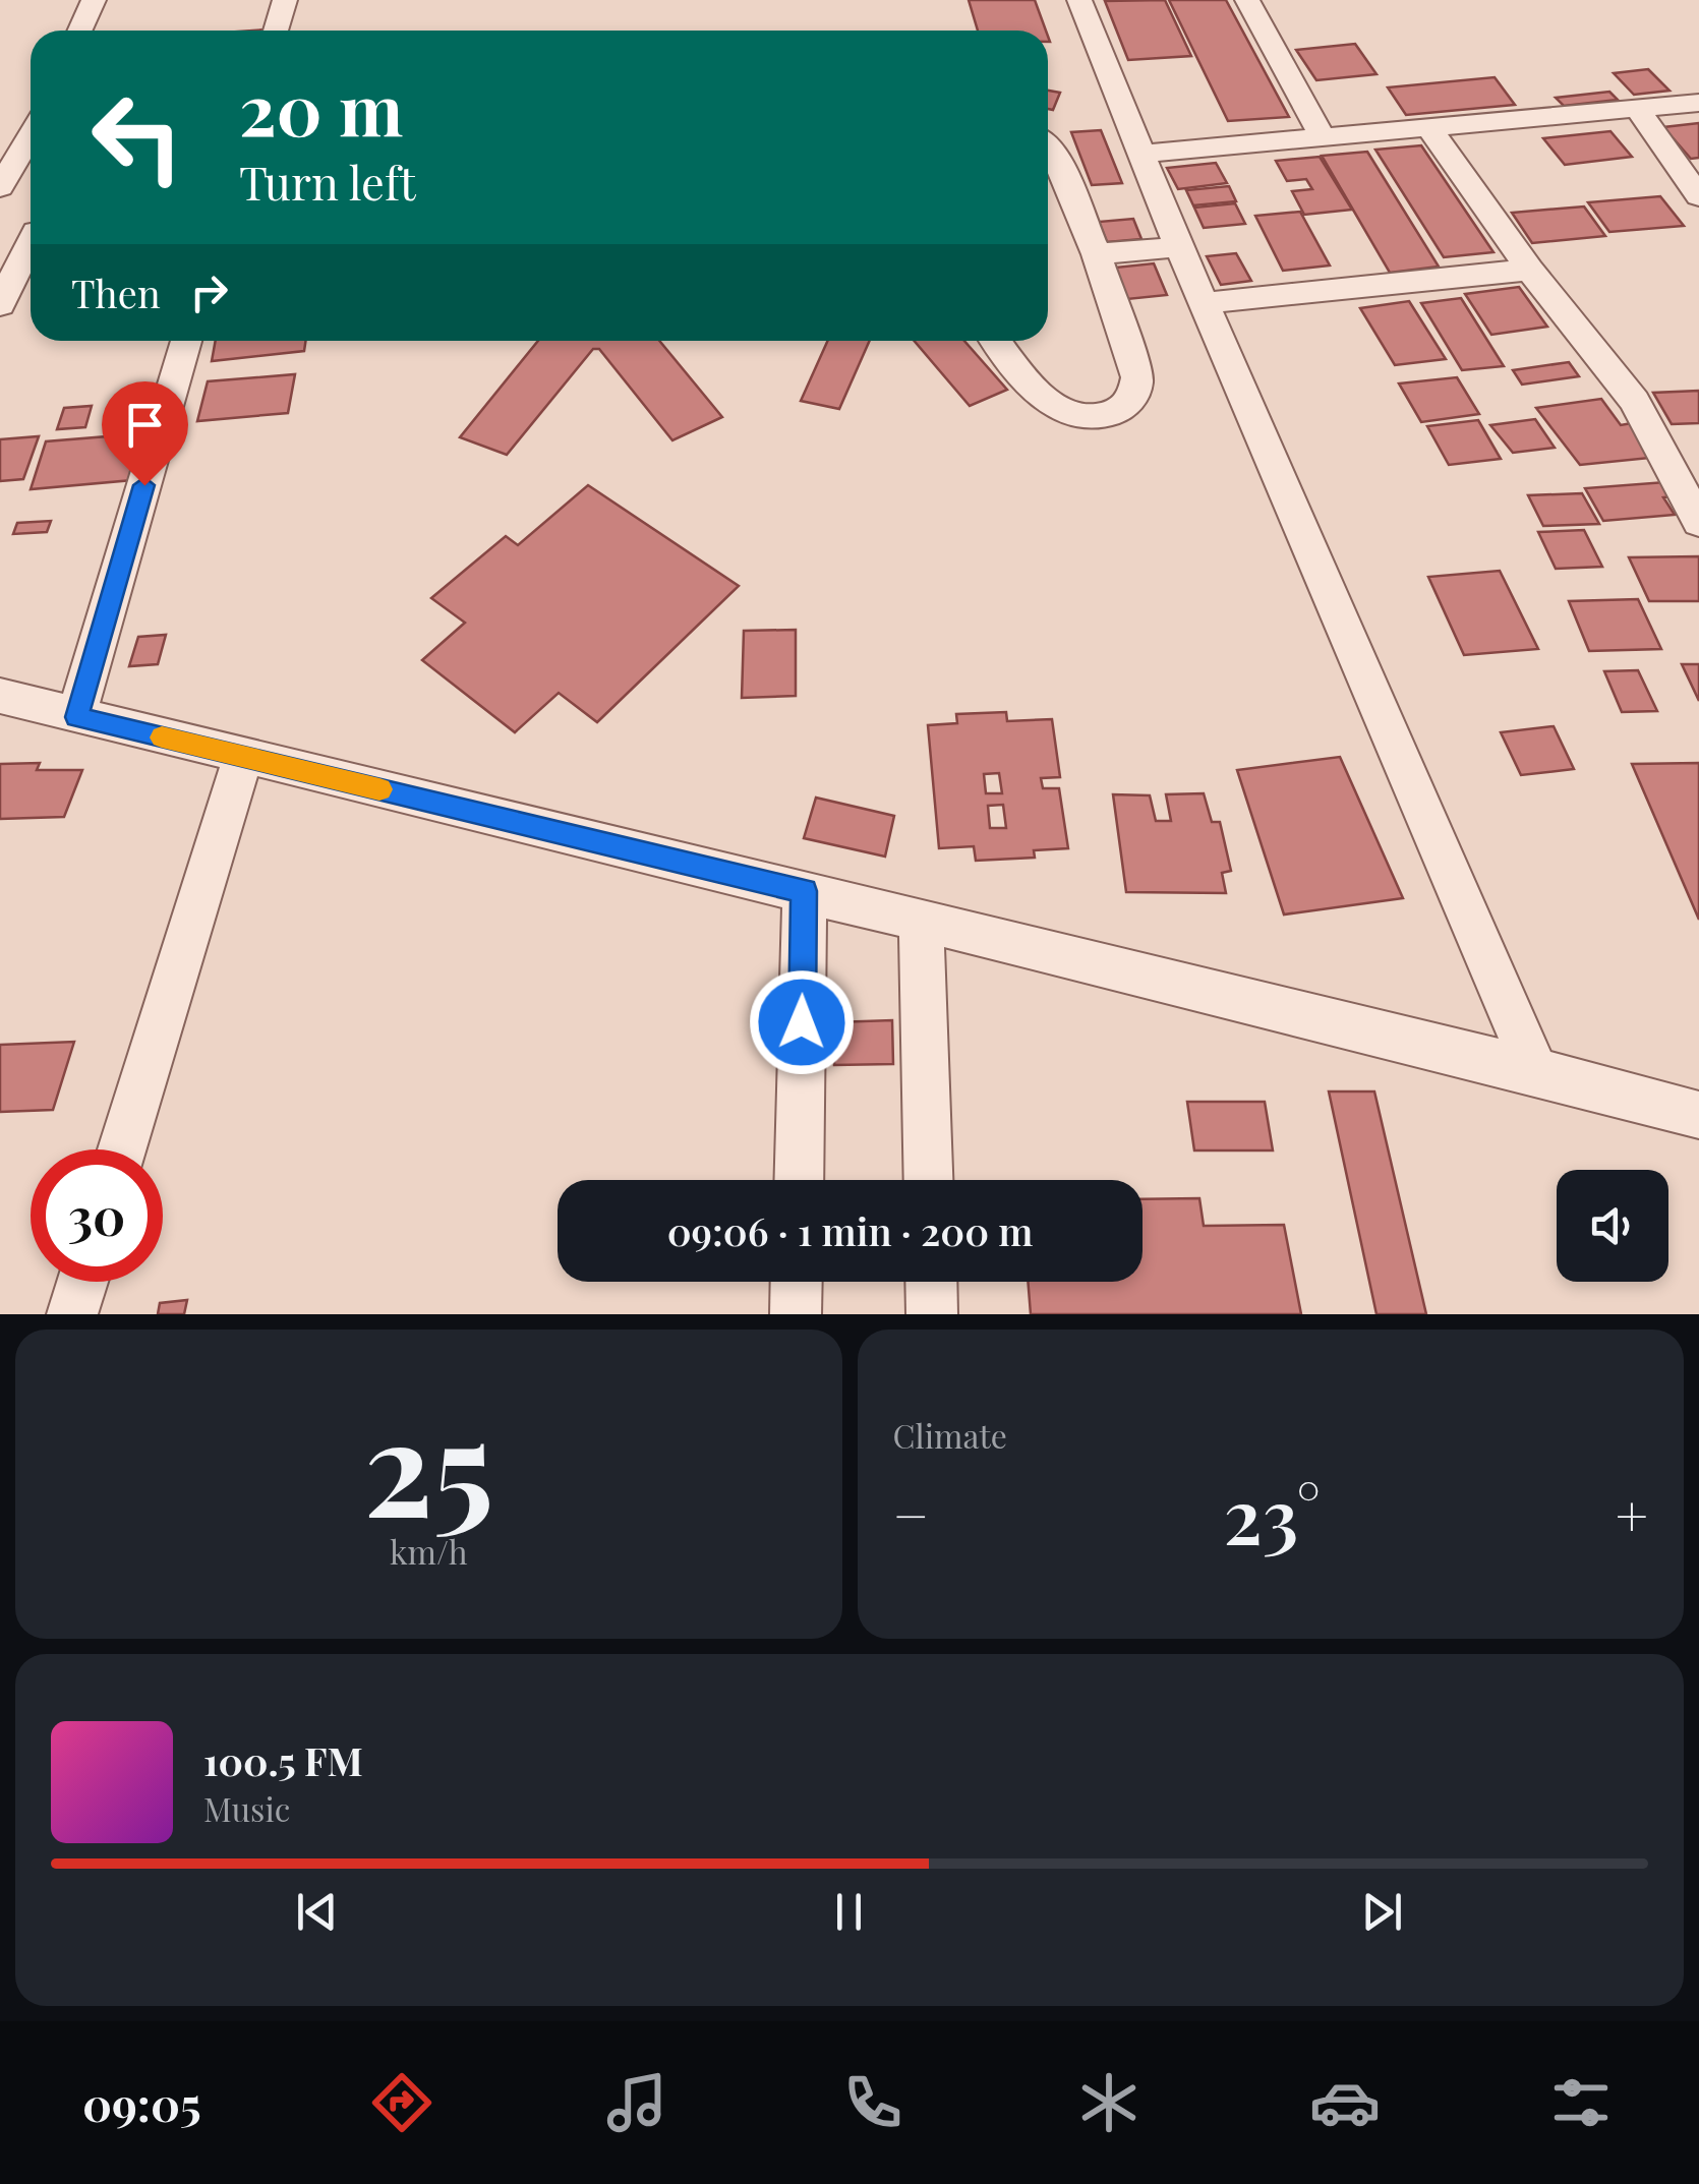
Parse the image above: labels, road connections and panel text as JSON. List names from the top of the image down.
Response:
{
  "page": {
    "turn": ["20 m", "Turn left"],
    "then": "Then",
    "limit": "30",
    "trip": "09:06 · 1 min · 200 m",
    "tile": [
      ["25", "km/h"],
      "Climate"
    ],
    "heat": ["−", "23°", "+"],
    "song": ["100.5 FM", "Music"],
    "tabs": "09:05"
  }
}
